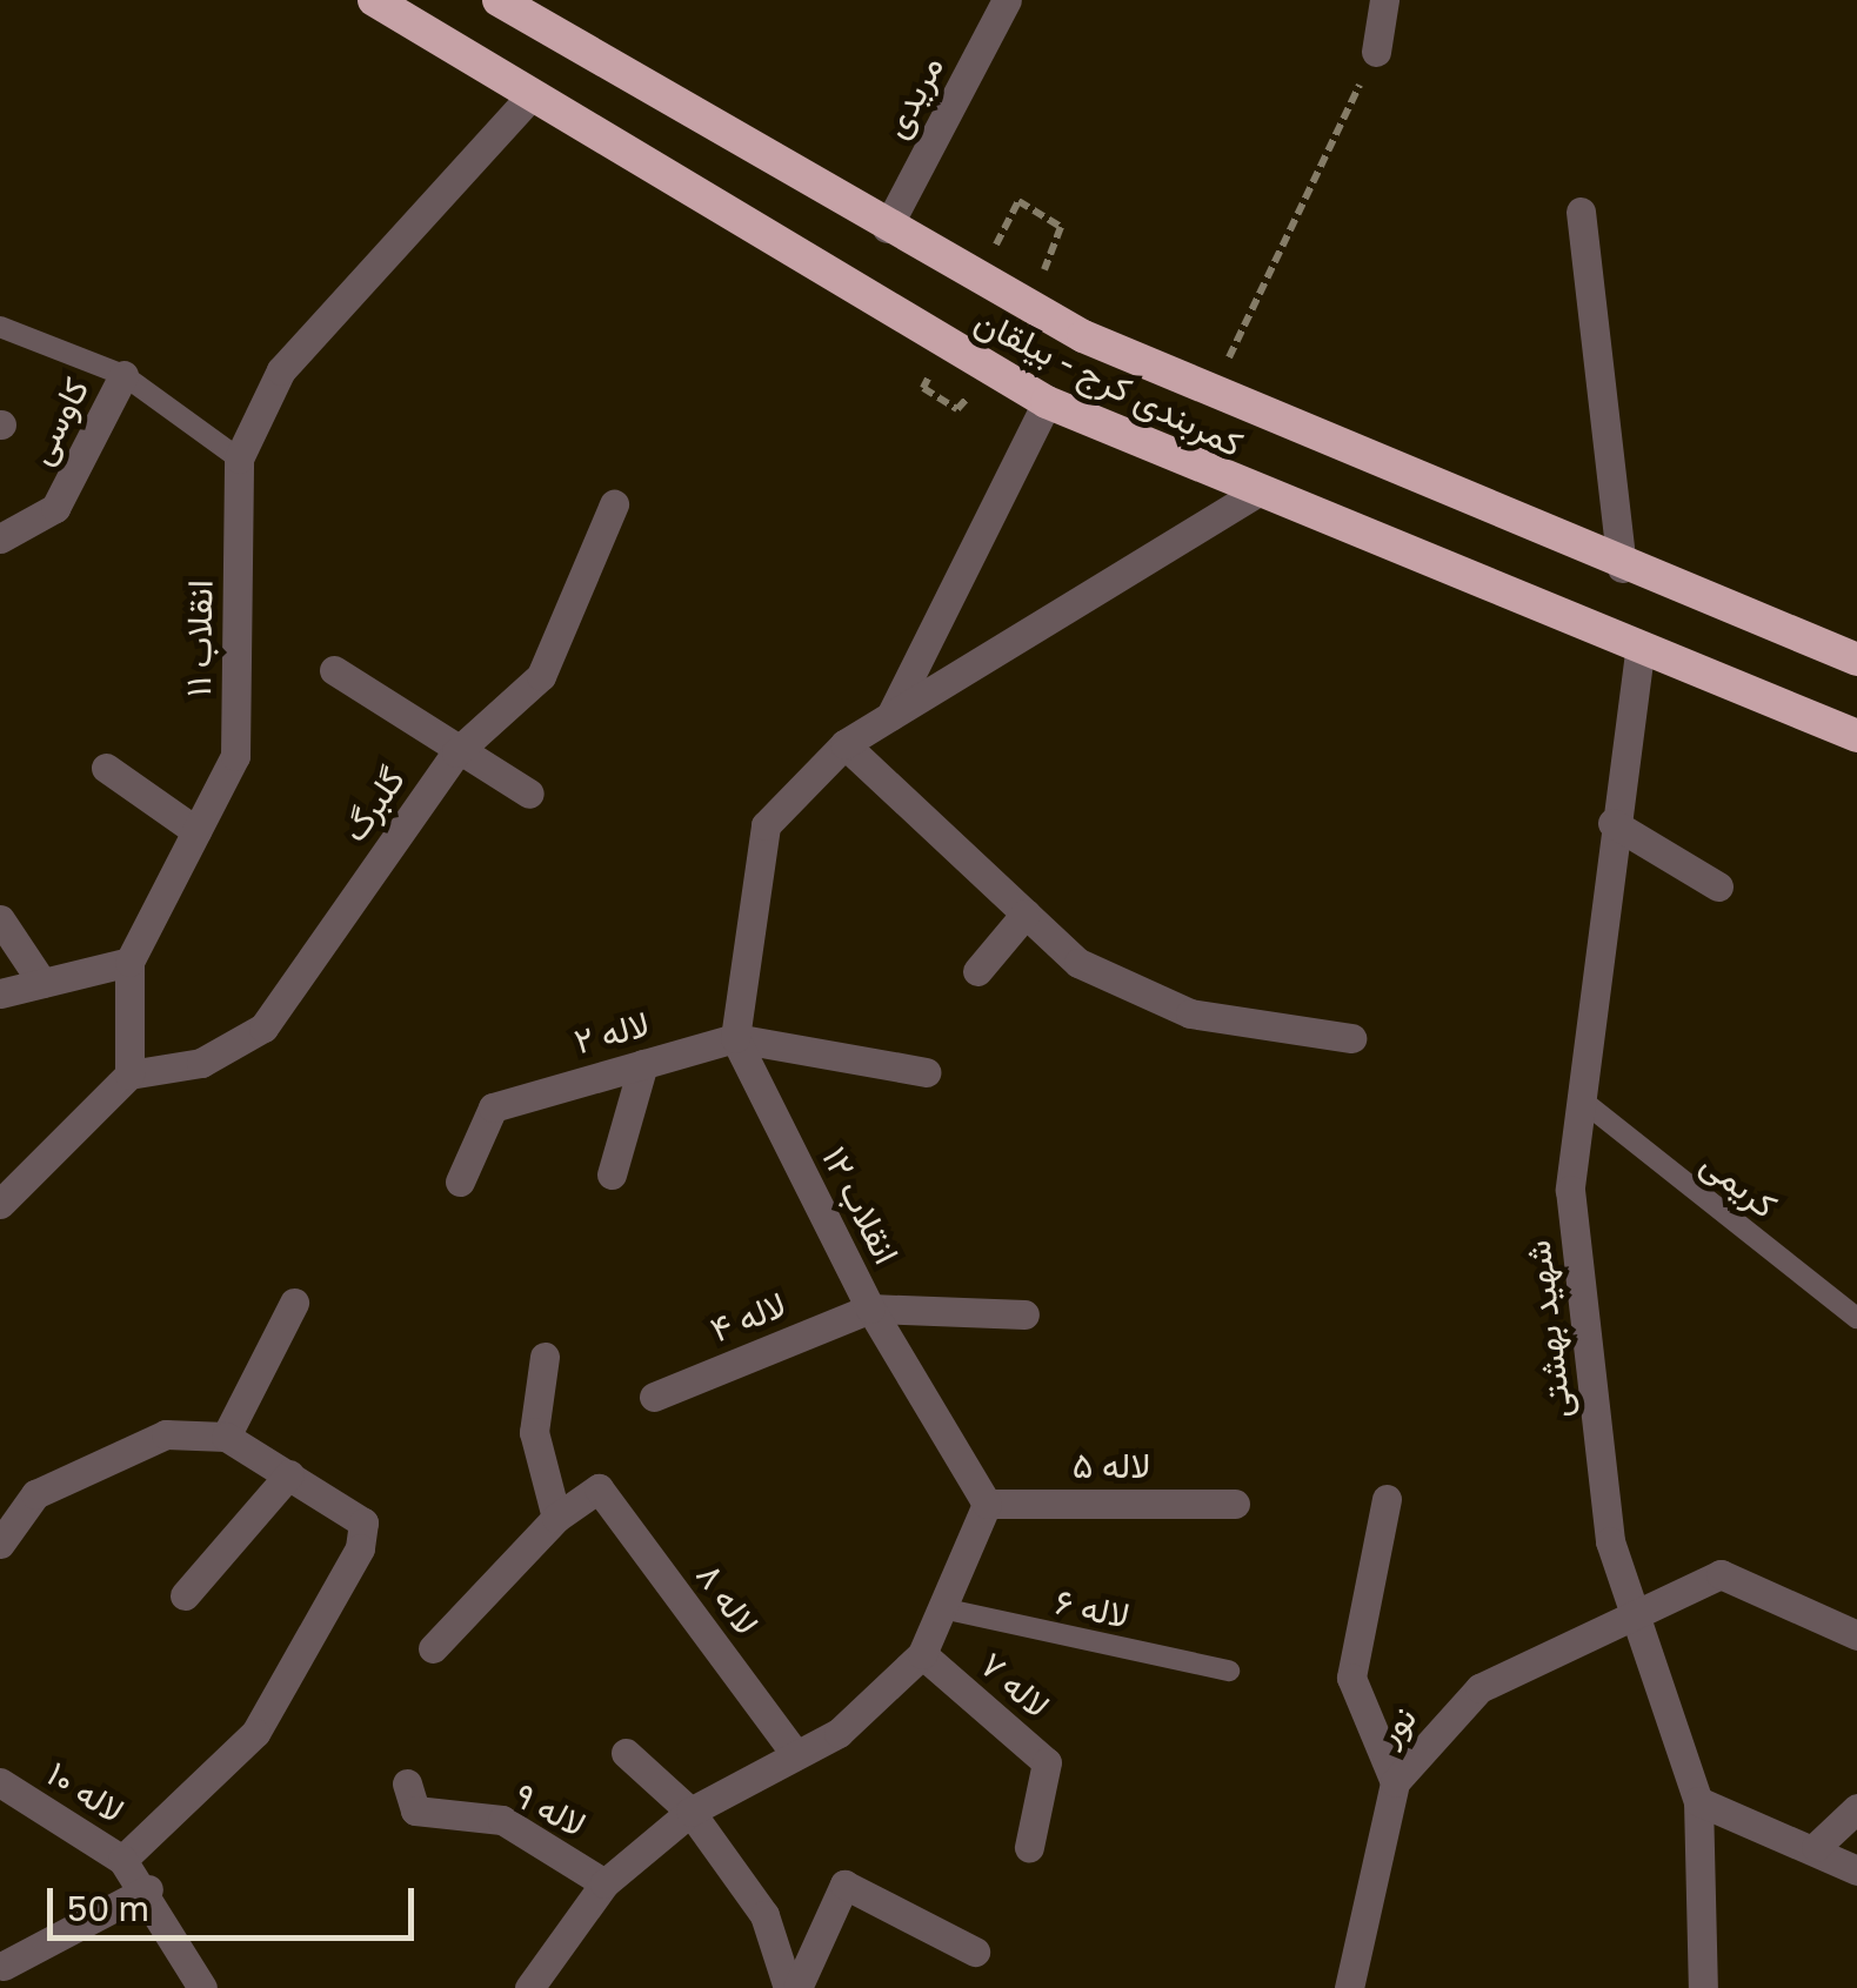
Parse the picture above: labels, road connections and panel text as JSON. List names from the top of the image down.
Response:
{
  "streets": {
    "highway": ["کمربندی کرج - بیلقان"],
    "street": [
      "مریدی",
      "کاوسی",
      "انقلاب ۱۱",
      "گلبرگ",
      "لاله ۲",
      "انقلاب ۱۲",
      "لاله ۴",
      "شهید بهشتی",
      "لاله ۵",
      "لاله ۸",
      "لاله ۷",
      "نور",
      "لاله ۱۰",
      "لاله ۹"
    ],
    "lane": ["کریمی", "لاله ۶"]
  },
  "crossings": [
    ["مریدی", "کمربندی کرج - بیلقان"],
    ["کمربندی کرج - بیلقان", "انقلاب ۱۱"],
    ["کمربندی کرج - بیلقان", "شهید بهشتی"],
    ["انقلاب ۱۱", "گلبرگ"],
    ["لاله ۲", "انقلاب ۱۲"],
    ["کریمی", "شهید بهشتی"],
    ["انقلاب ۱۲", "لاله ۴"],
    ["انقلاب ۱۲", "لاله ۵"],
    ["شهید بهشتی", "نور"]
  ],
  "scale_bar": "50 m"
}
